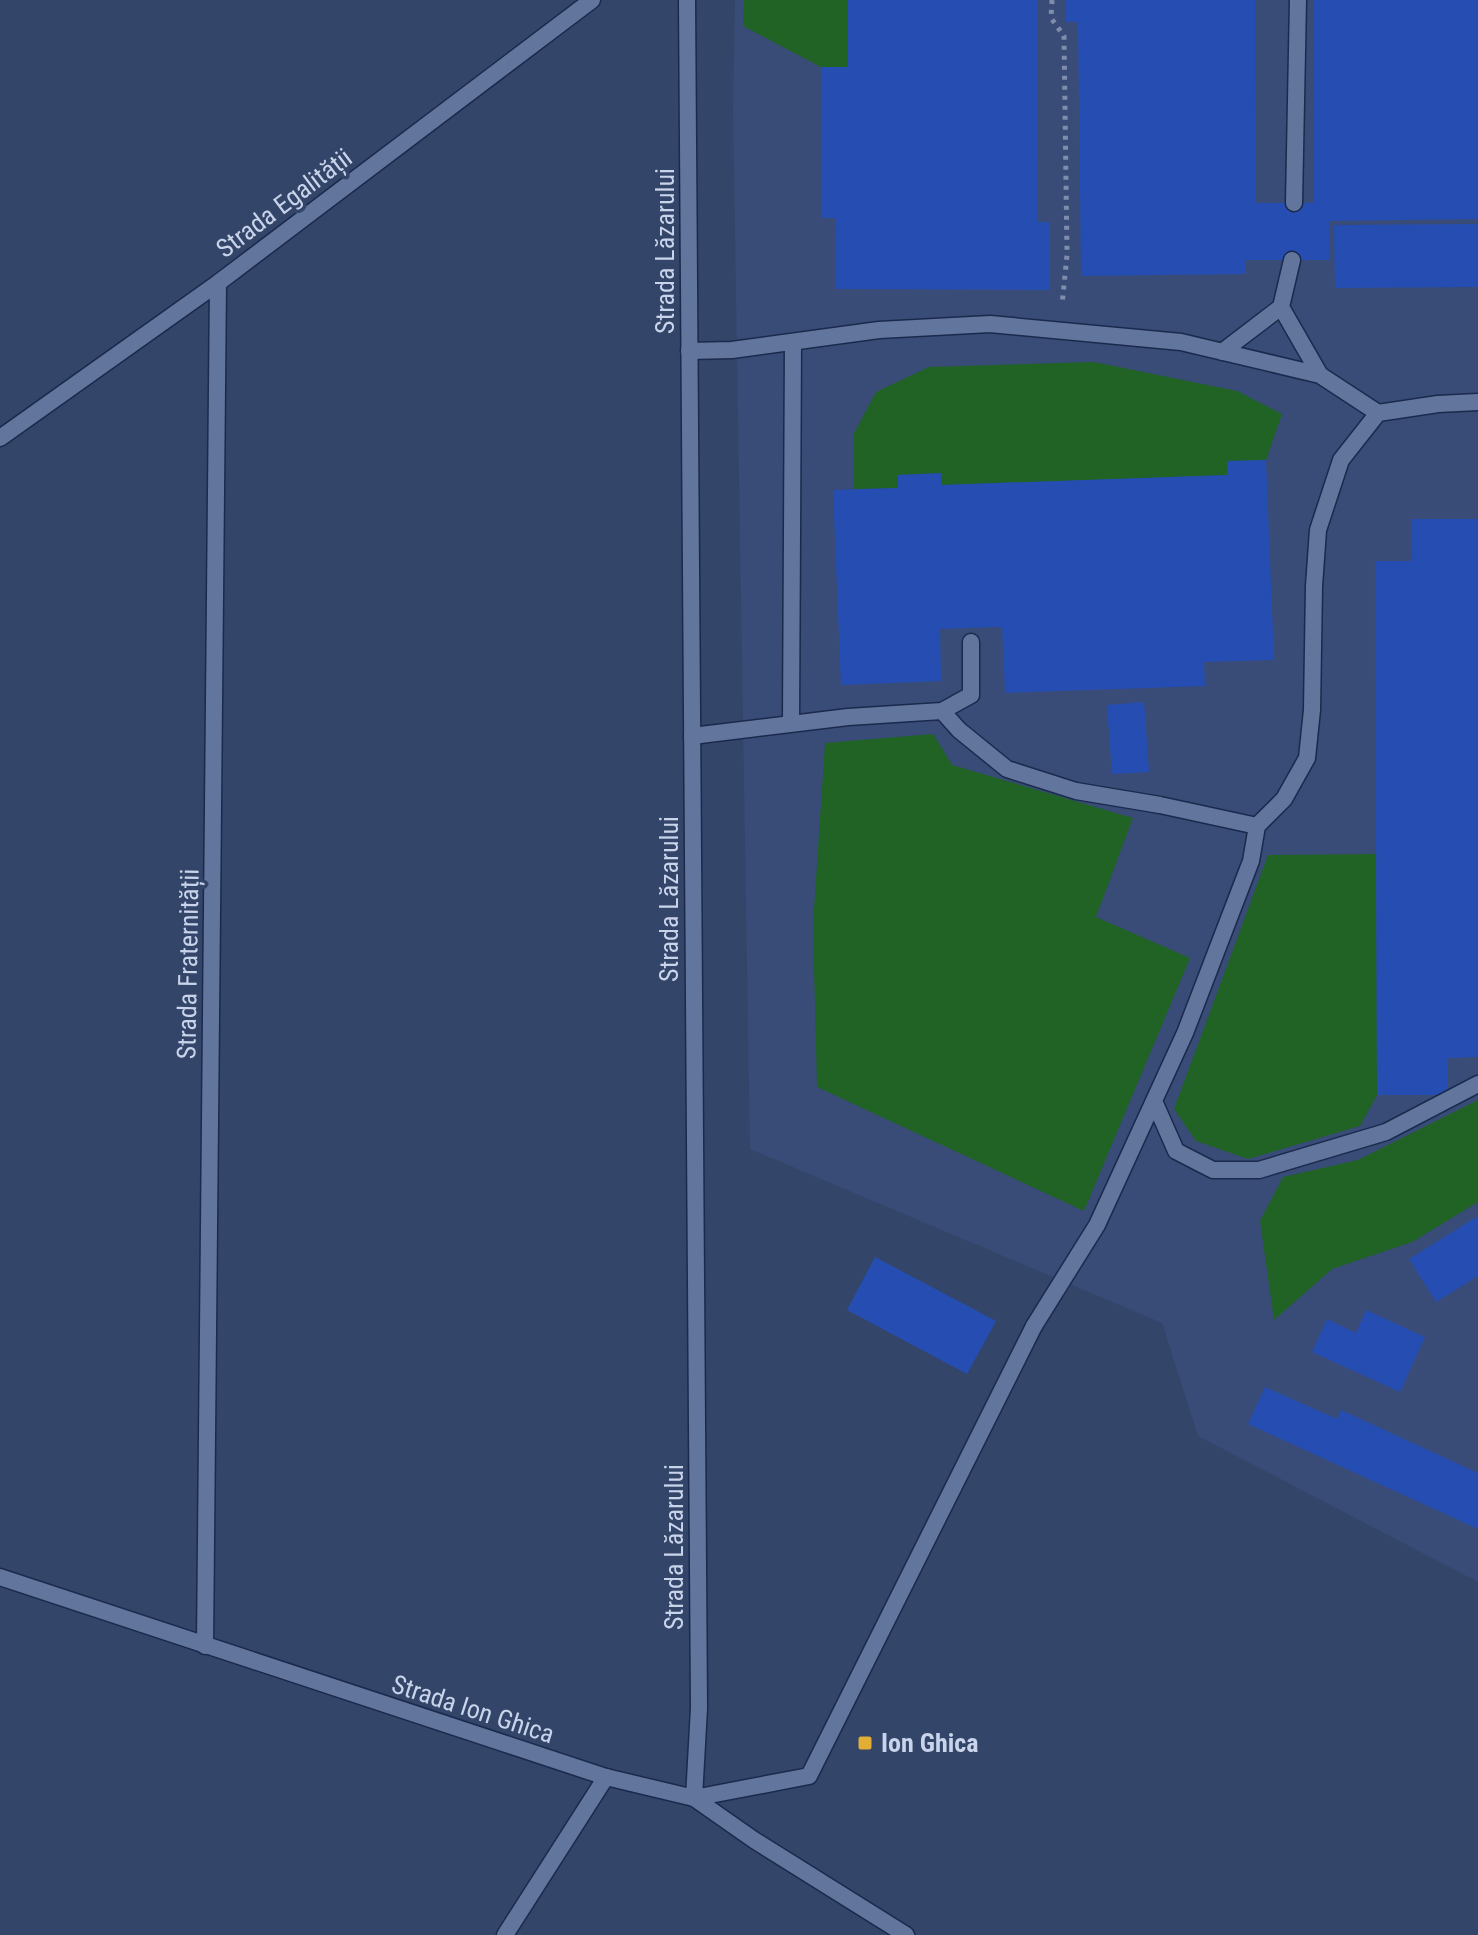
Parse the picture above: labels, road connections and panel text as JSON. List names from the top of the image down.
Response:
{
  "streets": {
    "street": [
      "Strada Egalității",
      "Strada Lăzarului",
      "Strada Fraternității",
      "Strada Ion Ghica"
    ]
  },
  "crossings": [
    ["Strada Egalității", "Strada Fraternității"],
    ["Strada Lăzarului", "Strada Ion Ghica"],
    ["Strada Fraternității", "Strada Ion Ghica"]
  ],
  "places": {
    "transit": ["Ion Ghica"]
  }
}
